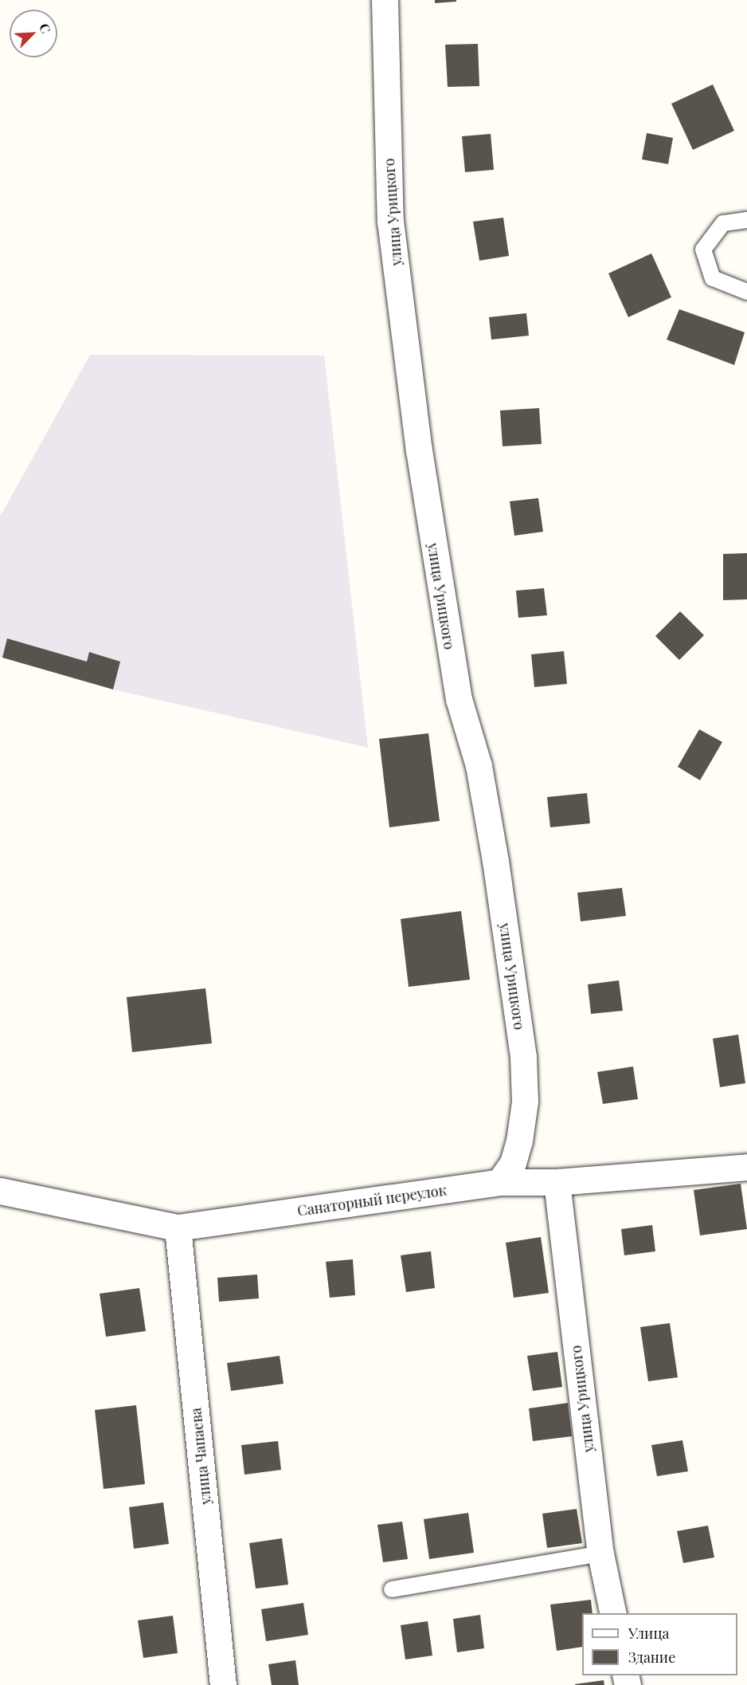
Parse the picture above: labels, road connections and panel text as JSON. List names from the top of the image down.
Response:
{
  "streets": {
    "street": ["улица Урицкого", "Санаторный переулок", "улица Чапаева"]
  },
  "crossings": [
    ["улица Урицкого", "Санаторный переулок"],
    ["Санаторный переулок", "улица Чапаева"]
  ],
  "legend": ["Улица", "Здание"],
  "north": "top right"
}
